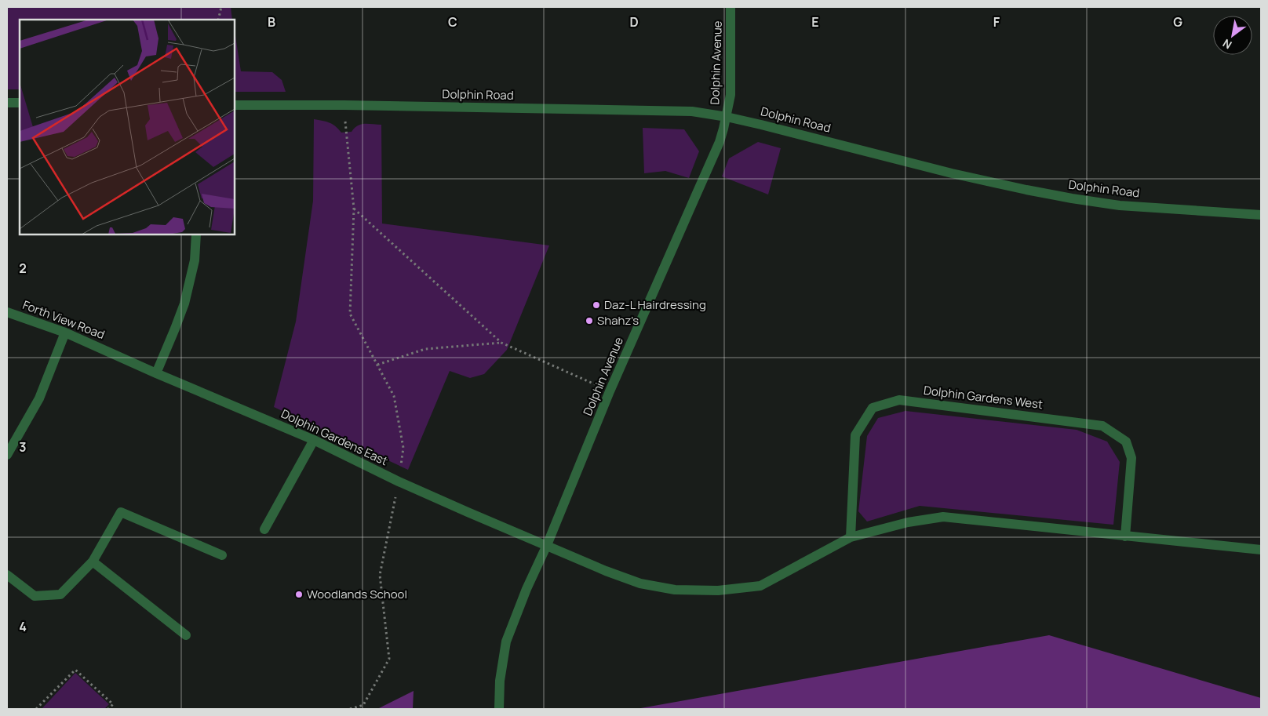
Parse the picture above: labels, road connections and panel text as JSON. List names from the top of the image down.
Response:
{
  "streets": {
    "street": [
      "Dolphin Avenue",
      "Dolphin Road",
      "Forth View Road",
      "Dolphin Gardens West",
      "Dolphin Gardens East"
    ]
  },
  "crossings": [
    ["Dolphin Avenue", "Dolphin Road"],
    ["Dolphin Avenue", "Dolphin Gardens East"],
    ["Forth View Road", "Dolphin Gardens East"]
  ],
  "places": ["Daz-L Hairdressing", "Shahz's", "Woodlands School"],
  "north": "bottom left",
  "grid": {
    "columns": [
      "B",
      "C",
      "D",
      "E",
      "F",
      "G"
    ],
    "rows": ["2", "3", "4"]
  }
}
